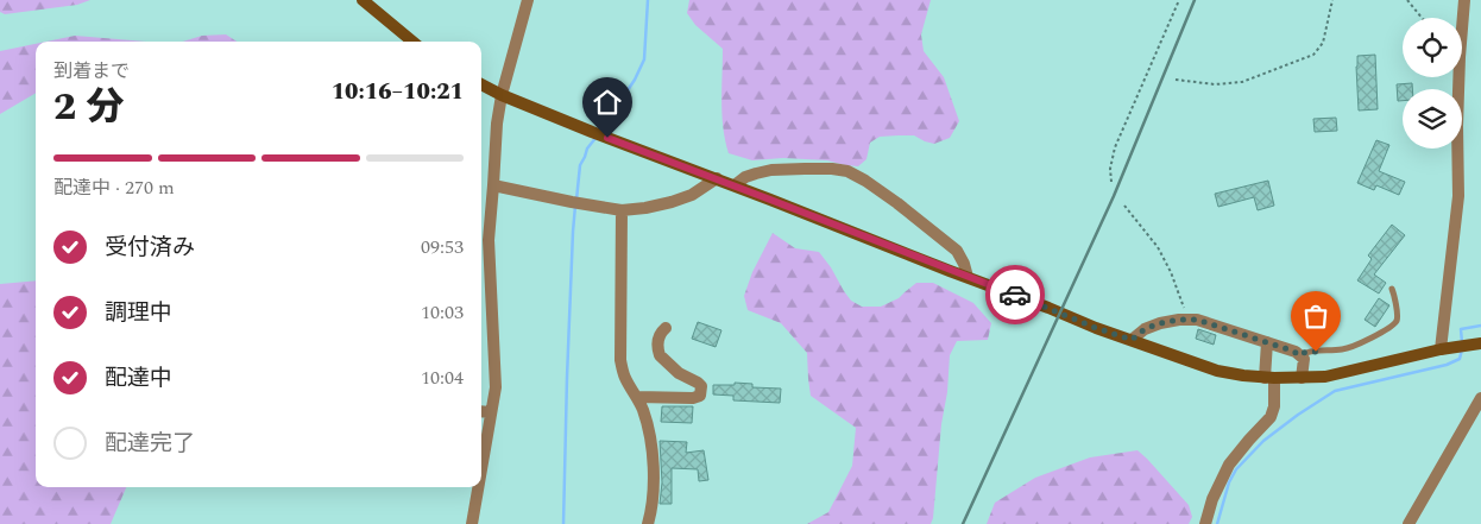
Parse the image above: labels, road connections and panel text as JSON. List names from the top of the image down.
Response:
{
  "page": {
    "heading": ["2 分", "到着まで", "10:16–10:21"],
    "bar": "配達中 · 270 m",
    "list": [
      ["受付済み", "09:53"],
      ["調理中", "10:03"],
      ["配達中", "10:04"],
      "配達完了"
    ]
  }
}
